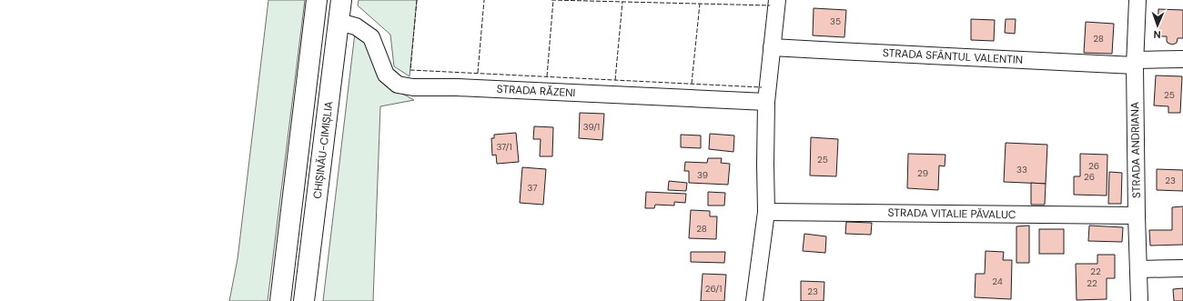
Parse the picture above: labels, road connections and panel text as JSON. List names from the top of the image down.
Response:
{
  "streets": {
    "highway": ["CHIȘINĂU-CIMIȘLIA"],
    "street": [
      "STRADA SFÂNTUL VALENTIN",
      "STRADA RĂZENI",
      "STRADA ANDRIANA",
      "STRADA VITALIE PĂVALUC"
    ]
  },
  "crossings": [
    ["STRADA SFÂNTUL VALENTIN", "STRADA ANDRIANA"],
    ["STRADA RĂZENI", "CHIȘINĂU-CIMIȘLIA"],
    ["STRADA ANDRIANA", "STRADA VITALIE PĂVALUC"]
  ],
  "house_numbers": [
    "35",
    "28",
    "25",
    "39/1",
    "37/1",
    "25",
    "26",
    "33",
    "29",
    "39",
    "26",
    "23",
    "37",
    "28",
    "22",
    "24",
    "22",
    "26/1",
    "23"
  ],
  "north": "bottom"
}
